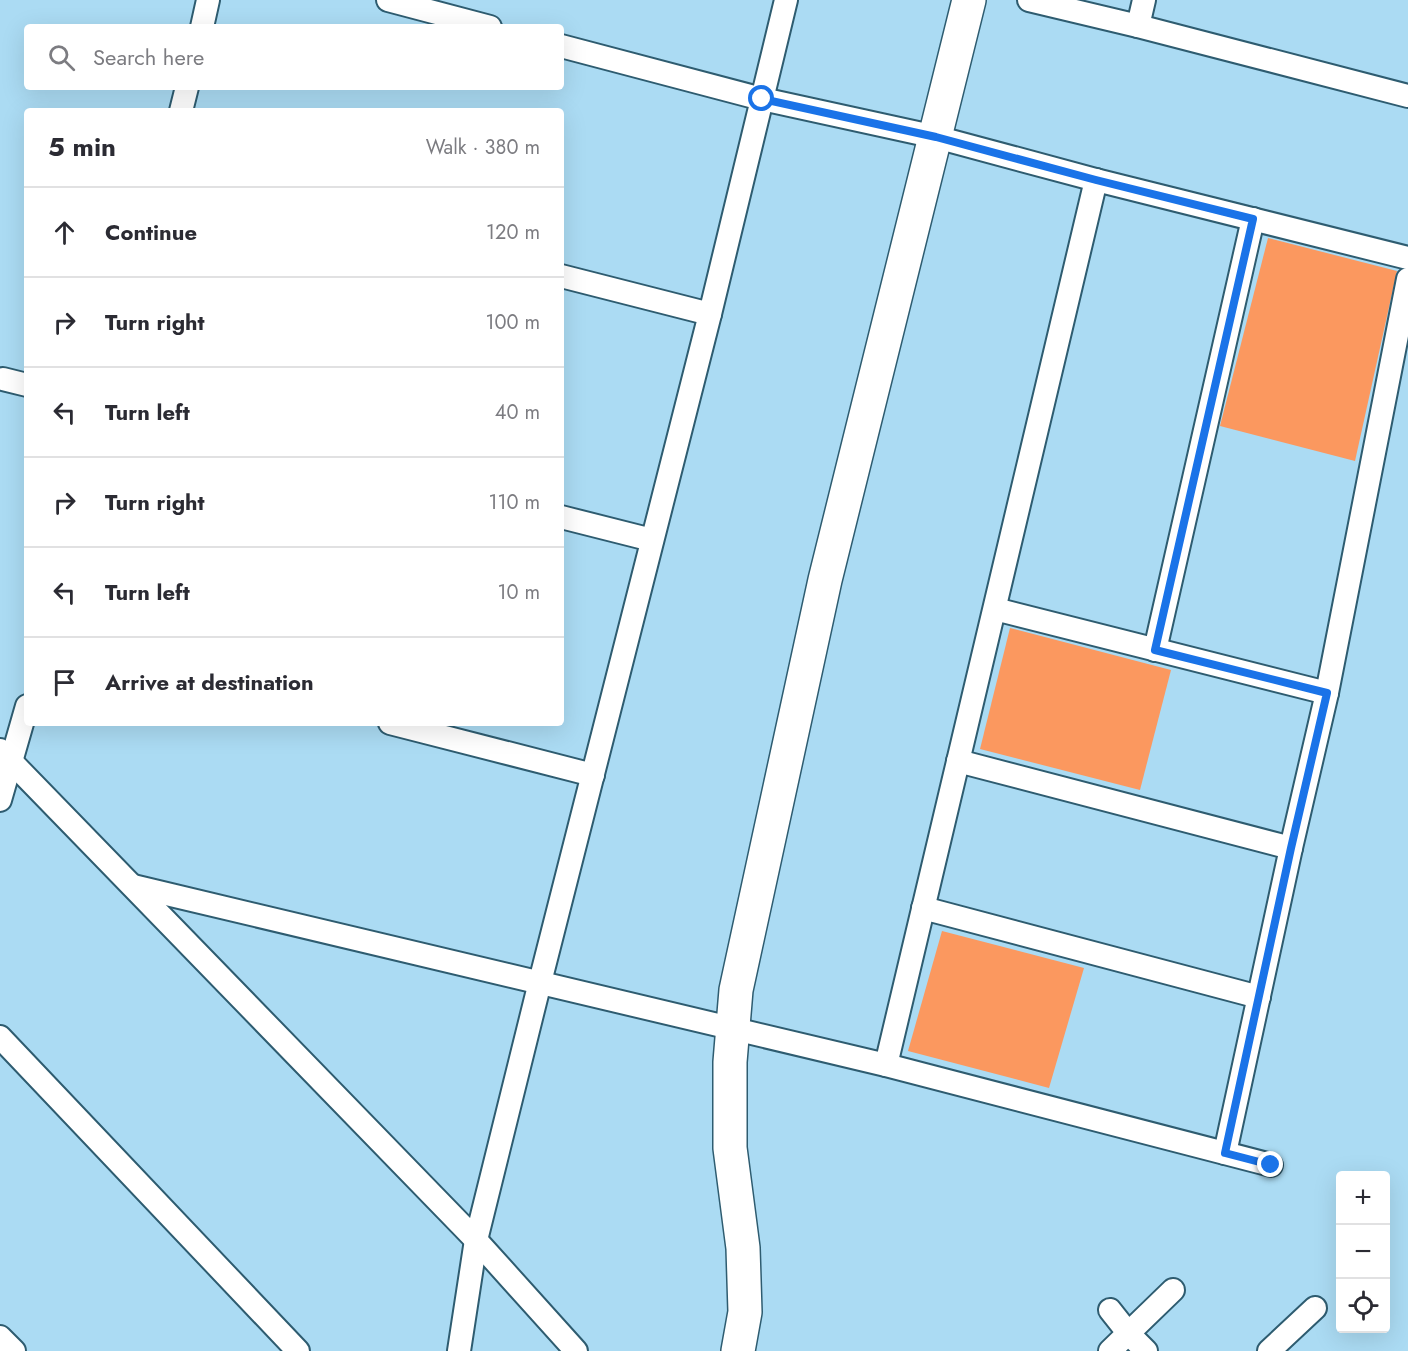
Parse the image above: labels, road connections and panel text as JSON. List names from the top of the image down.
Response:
{
  "page": {
    "search": "Search here",
    "heading": ["5 min", "Walk · 380 m"],
    "list": [
      ["Continue", "120 m"],
      ["Turn right", "100 m"],
      ["Turn left", "40 m"],
      ["Turn right", "110 m"],
      ["Turn left", "10 m"],
      "Arrive at destination"
    ],
    "map_buttons": ["+", "−"]
  }
}
